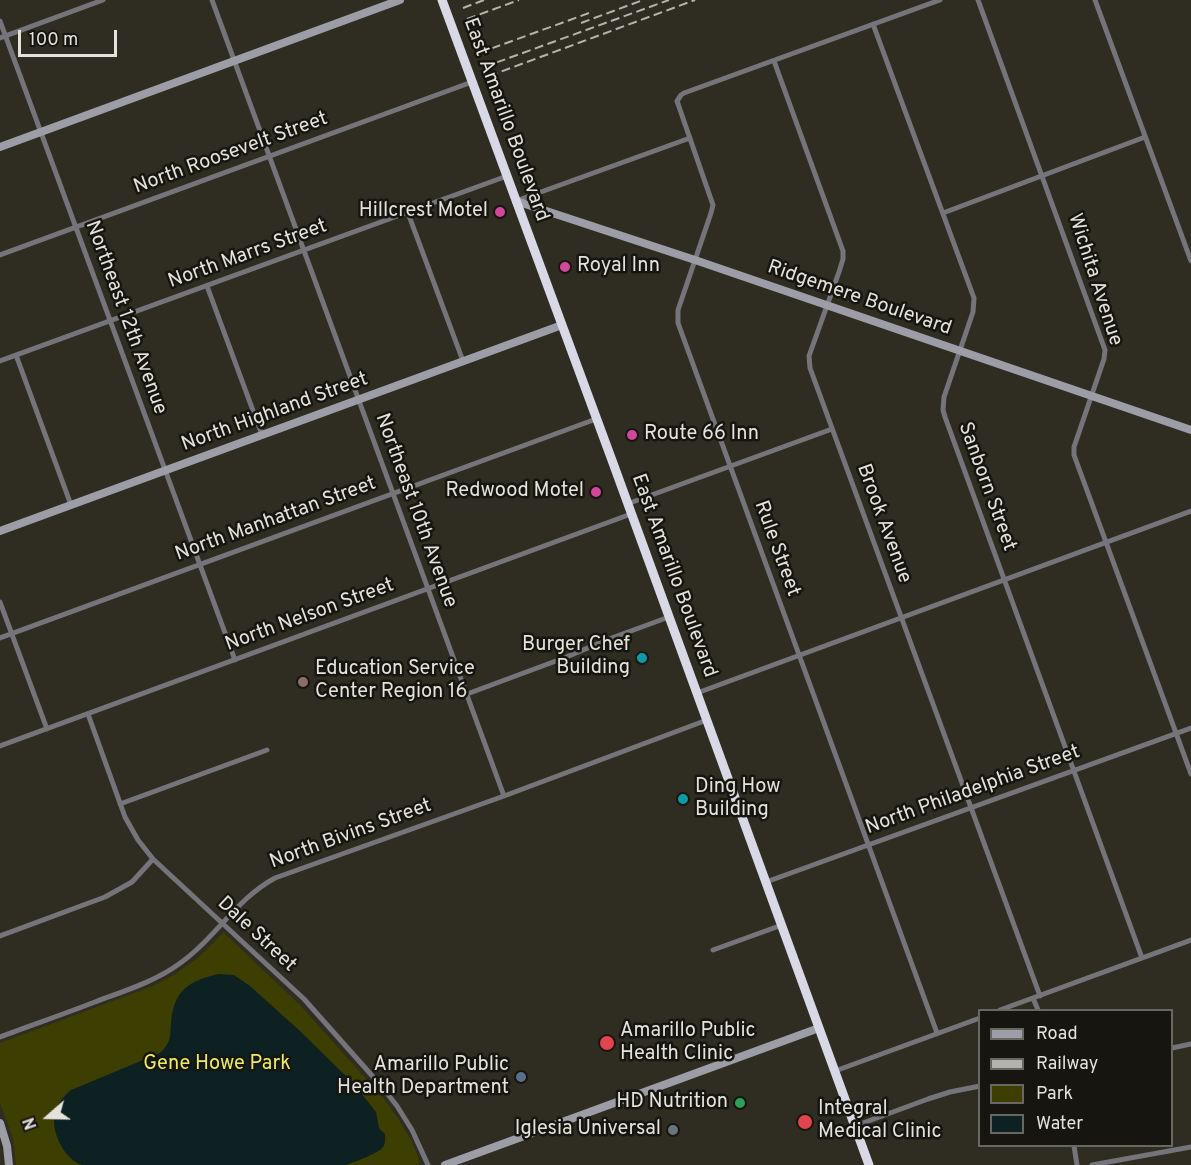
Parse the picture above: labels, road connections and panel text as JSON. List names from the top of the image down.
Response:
{
  "streets": {
    "highway": ["East Amarillo Boulevard"],
    "street": [
      "North Roosevelt Street",
      "North Marrs Street",
      "Wichita Avenue",
      "Ridgemere Boulevard",
      "Northeast 12th Avenue",
      "North Highland Street",
      "Sanborn Street",
      "Northeast 10th Avenue",
      "North Manhattan Street",
      "Brook Avenue",
      "Rule Street",
      "North Nelson Street",
      "North Philadelphia Street",
      "North Bivins Street",
      "Dale Street"
    ]
  },
  "crossings": [
    ["East Amarillo Boulevard", "North Roosevelt Street"],
    ["East Amarillo Boulevard", "North Marrs Street"],
    ["East Amarillo Boulevard", "Ridgemere Boulevard"],
    ["East Amarillo Boulevard", "North Highland Street"],
    ["East Amarillo Boulevard", "North Manhattan Street"],
    ["East Amarillo Boulevard", "North Nelson Street"],
    ["East Amarillo Boulevard", "North Philadelphia Street"],
    ["East Amarillo Boulevard", "North Bivins Street"],
    ["North Roosevelt Street", "Northeast 12th Avenue"],
    ["North Roosevelt Street", "Northeast 10th Avenue"],
    ["North Marrs Street", "Northeast 12th Avenue"],
    ["North Marrs Street", "Northeast 10th Avenue"],
    ["Wichita Avenue", "Ridgemere Boulevard"],
    ["Wichita Avenue", "North Philadelphia Street"],
    ["Ridgemere Boulevard", "Sanborn Street"],
    ["Ridgemere Boulevard", "Brook Avenue"],
    ["Ridgemere Boulevard", "Rule Street"],
    ["Northeast 12th Avenue", "North Highland Street"],
    ["Northeast 12th Avenue", "North Manhattan Street"],
    ["Northeast 12th Avenue", "North Nelson Street"],
    ["North Highland Street", "Northeast 10th Avenue"],
    ["Sanborn Street", "North Philadelphia Street"],
    ["Northeast 10th Avenue", "North Manhattan Street"],
    ["Northeast 10th Avenue", "North Nelson Street"],
    ["Northeast 10th Avenue", "North Bivins Street"],
    ["Brook Avenue", "Rule Street"],
    ["Brook Avenue", "North Philadelphia Street"],
    ["Rule Street", "North Philadelphia Street"],
    ["North Nelson Street", "Dale Street"],
    ["North Bivins Street", "Dale Street"]
  ],
  "parks": ["Gene Howe Park"],
  "places": [
    "Hillcrest Motel",
    "Royal Inn",
    "Route 66 Inn",
    "Redwood Motel",
    "Burger Chef Building",
    "Education Service Center Region 16",
    "Ding How Building",
    "Amarillo Public Health Clinic",
    "Amarillo Public Health Department",
    "HD Nutrition",
    "Integral Medical Clinic",
    "Iglesia Universal"
  ],
  "legend": [
    "Road",
    "Railway",
    "Park",
    "Water"
  ],
  "scale_bar": "100 m",
  "north": "left"
}
